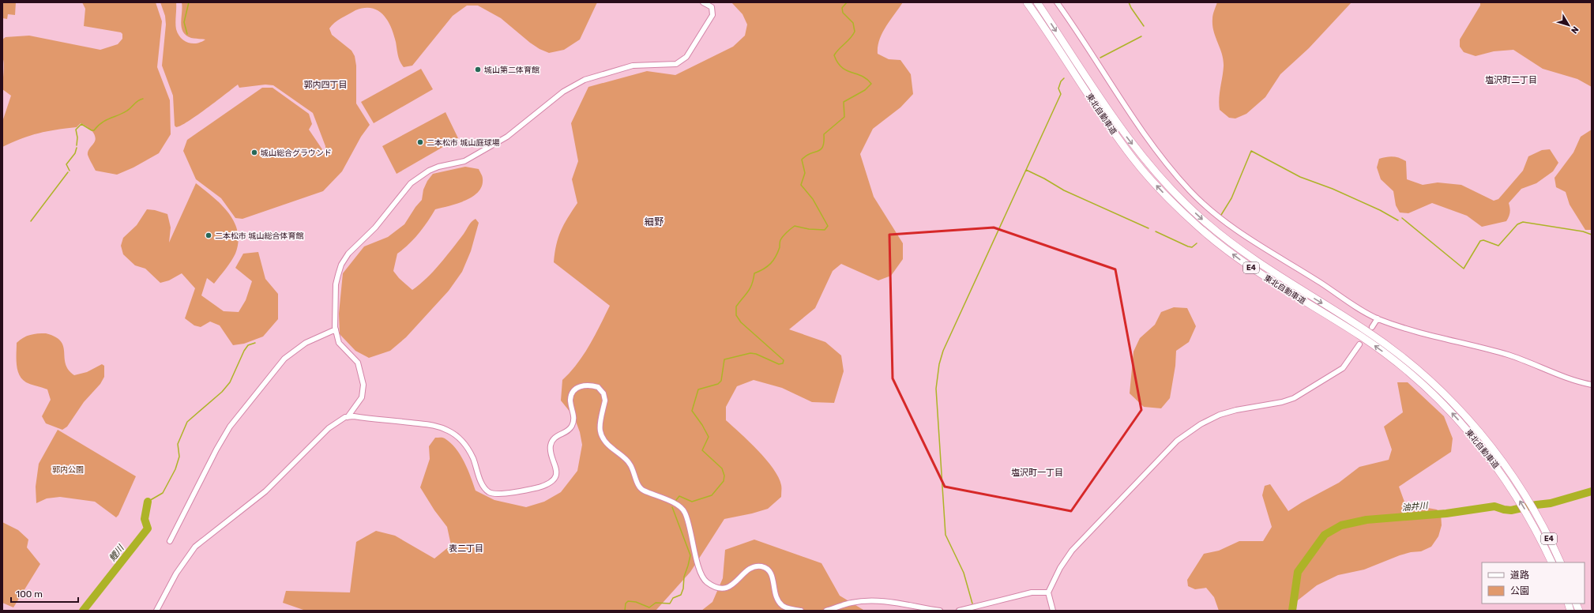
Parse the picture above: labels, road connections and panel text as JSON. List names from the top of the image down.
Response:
{
  "streets": {
    "highway": ["東北自動車道", "E4"]
  },
  "districts": [
    "塩沢町二丁目",
    "郭内四丁目",
    "細野",
    "塩沢町一丁目",
    "表二丁目"
  ],
  "water": ["油井川", "鯉川"],
  "parks": ["郭内公園"],
  "places": [
    "城山第二体育館",
    "二本松市 城山庭球場",
    "城山総合グラウンド",
    "二本松市 城山総合体育館"
  ],
  "legend": ["道路", "公園"],
  "scale_bar": "100 m",
  "north": "bottom right"
}
